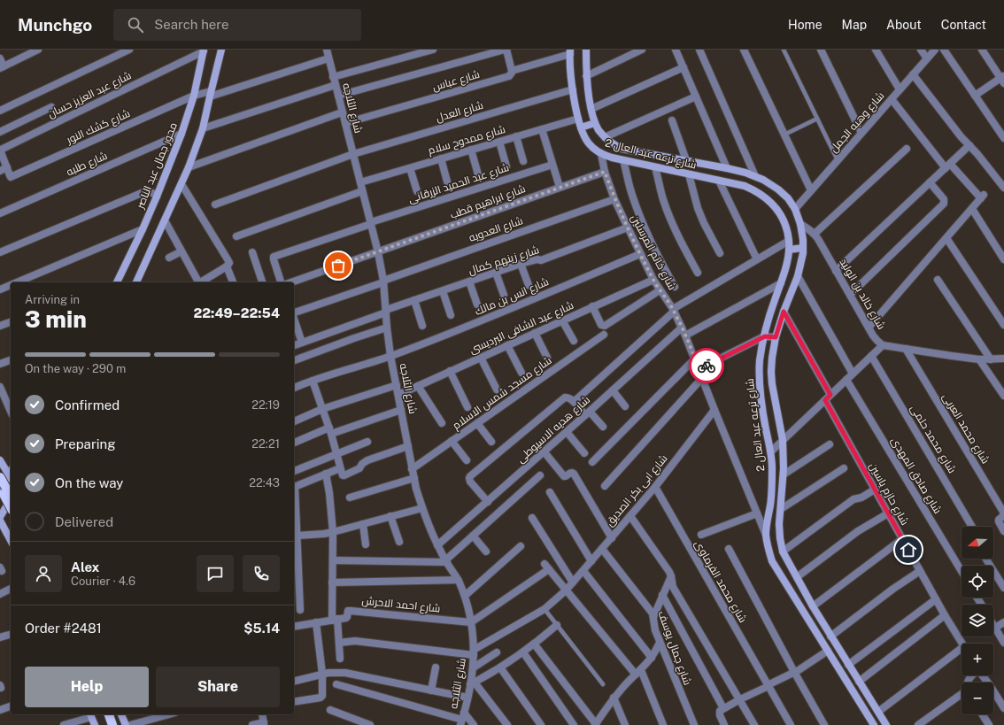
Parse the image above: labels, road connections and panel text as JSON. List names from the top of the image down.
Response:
{
  "streets": {
    "street": [
      "شارع عباس",
      "شارع عبد العزيز حسان",
      "شارع الثلاجه",
      "شارع العدل",
      "شارع وهبه الجمل",
      "شارع كشك النور",
      "شارع ممدوح سلام",
      "شارع ترعه عبد العال 2",
      "شارع طلبه",
      "محور جمال عبد الناصر",
      "شارع عبد الحميد الزرقانى",
      "شارع ابراهيم قطب",
      "شارع العدويه",
      "شارع خاتم المرسلين",
      "شارع زينهم كمال",
      "شارع خالد بن الوليد",
      "شارع انس بن مالك",
      "شارع عبد الشافى البرديسى",
      "شارع مسجد شمس الاسلام",
      "شارع محمد العربى",
      "شارع هديه الاسيوطى",
      "شارع محمد حلمى",
      "شارع صادق المهدى",
      "شارع ابى بكر الصديق",
      "شارع حازم ياسين",
      "شارع محمد الفرماوى",
      "شارع احمد الاحرش",
      "شارع جمال يوسف"
    ]
  },
  "crossings": [
    ["شارع عباس", "شارع الثلاجه"],
    ["شارع عباس", "شارع ترعه عبد العال 2"],
    ["شارع عبد العزيز حسان", "شارع كشك النور"],
    ["شارع عبد العزيز حسان", "محور جمال عبد الناصر"],
    ["شارع الثلاجه", "شارع العدل"],
    ["شارع الثلاجه", "شارع كشك النور"],
    ["شارع الثلاجه", "شارع ممدوح سلام"],
    ["شارع الثلاجه", "شارع عبد الحميد الزرقانى"],
    ["شارع الثلاجه", "شارع ابراهيم قطب"],
    ["شارع الثلاجه", "شارع العدويه"],
    ["شارع الثلاجه", "شارع زينهم كمال"],
    ["شارع الثلاجه", "شارع انس بن مالك"],
    ["شارع الثلاجه", "شارع عبد الشافى البرديسى"],
    ["شارع الثلاجه", "شارع مسجد شمس الاسلام"],
    ["شارع الثلاجه", "شارع هديه الاسيوطى"],
    ["شارع الثلاجه", "شارع ابى بكر الصديق"],
    ["شارع الثلاجه", "شارع احمد الاحرش"],
    ["شارع العدل", "شارع ترعه عبد العال 2"],
    ["شارع وهبه الجمل", "شارع ترعه عبد العال 2"],
    ["شارع كشك النور", "محور جمال عبد الناصر"],
    ["شارع ممدوح سلام", "شارع ترعه عبد العال 2"],
    ["شارع ترعه عبد العال 2", "شارع خاتم المرسلين"],
    ["شارع ترعه عبد العال 2", "شارع خالد بن الوليد"],
    ["شارع طلبه", "محور جمال عبد الناصر"],
    ["شارع ابراهيم قطب", "شارع خاتم المرسلين"],
    ["شارع العدويه", "شارع خاتم المرسلين"],
    ["شارع خاتم المرسلين", "شارع زينهم كمال"],
    ["شارع خاتم المرسلين", "شارع انس بن مالك"],
    ["شارع خاتم المرسلين", "شارع عبد الشافى البرديسى"],
    ["شارع خاتم المرسلين", "شارع هديه الاسيوطى"],
    ["شارع خاتم المرسلين", "شارع ابى بكر الصديق"],
    ["شارع خالد بن الوليد", "شارع محمد العربى"],
    ["شارع ابى بكر الصديق", "شارع محمد الفرماوى"],
    ["شارع ابى بكر الصديق", "شارع جمال يوسف"]
  ],
  "north": "left",
  "page": {
    "header": "Munchgo",
    "search": "Search here",
    "nav": [
      "Home",
      "Map",
      "About",
      "Contact"
    ],
    "heading": ["3 min", "Arriving in", "22:49–22:54"],
    "panel": [
      "Alex",
      "Courier · 4.6",
      "Order #2481",
      "$5.14"
    ],
    "bar": "On the way · 290 m",
    "list": [
      ["Confirmed", "22:19"],
      ["Preparing", "22:21"],
      ["On the way", "22:43"],
      "Delivered"
    ],
    "map_buttons": ["+", "−"],
    "buttons": ["Help", "Share"]
  }
}
